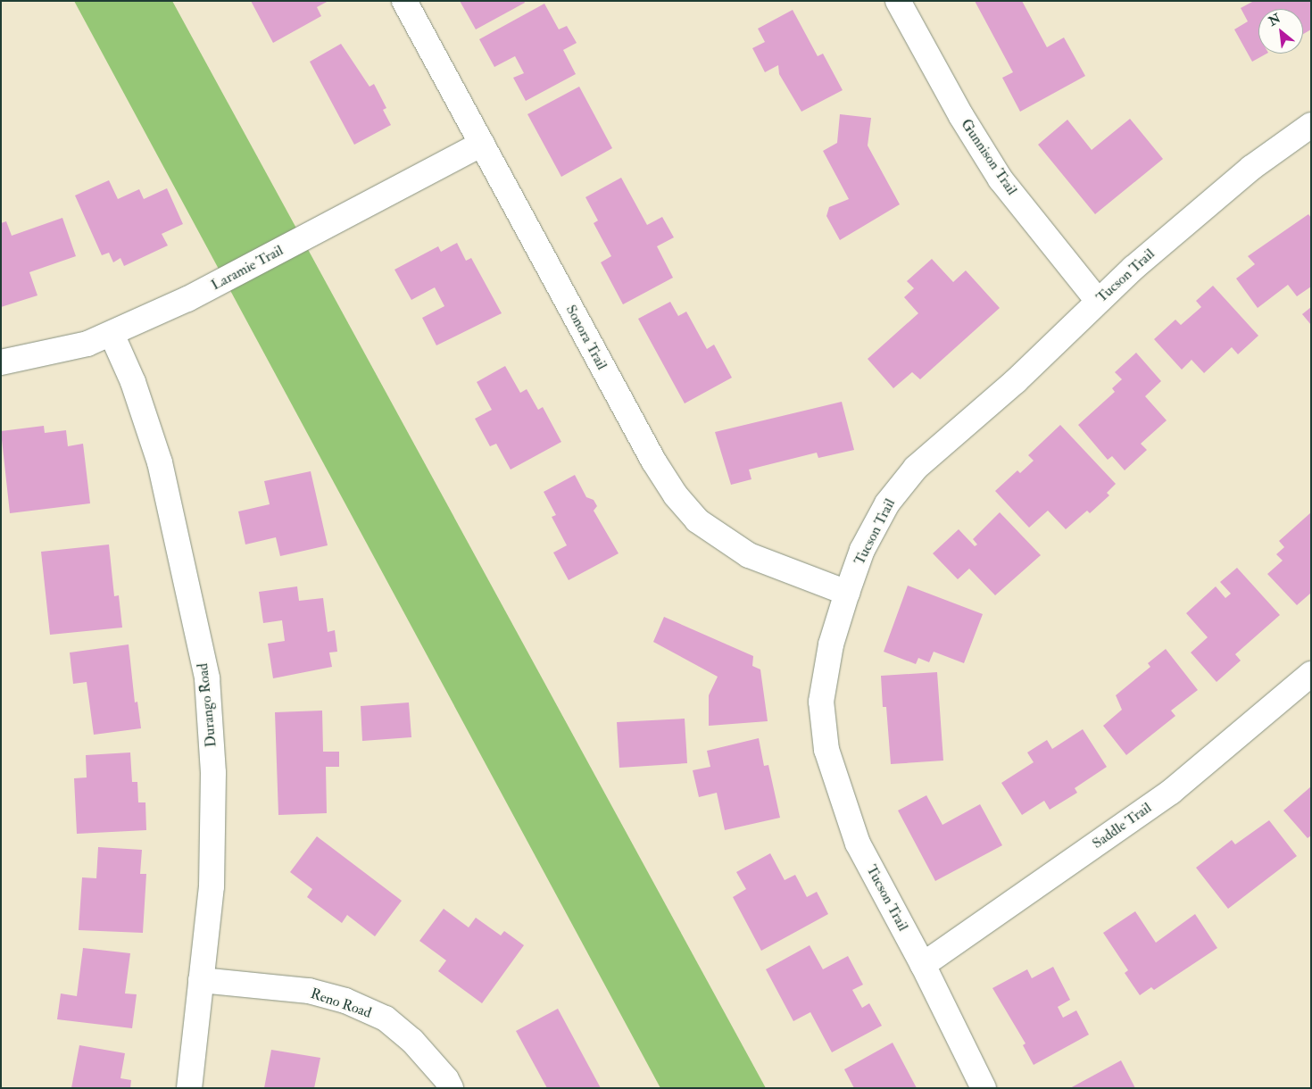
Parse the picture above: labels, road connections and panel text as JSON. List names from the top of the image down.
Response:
{
  "streets": {
    "street": [
      "Gunnison Trail",
      "Laramie Trail",
      "Tucson Trail",
      "Sonora Trail",
      "Durango Road",
      "Saddle Trail",
      "Reno Road"
    ]
  },
  "crossings": [
    ["Gunnison Trail", "Tucson Trail"],
    ["Laramie Trail", "Sonora Trail"],
    ["Laramie Trail", "Durango Road"],
    ["Tucson Trail", "Sonora Trail"],
    ["Tucson Trail", "Saddle Trail"],
    ["Durango Road", "Reno Road"]
  ],
  "north": "top left"
}
